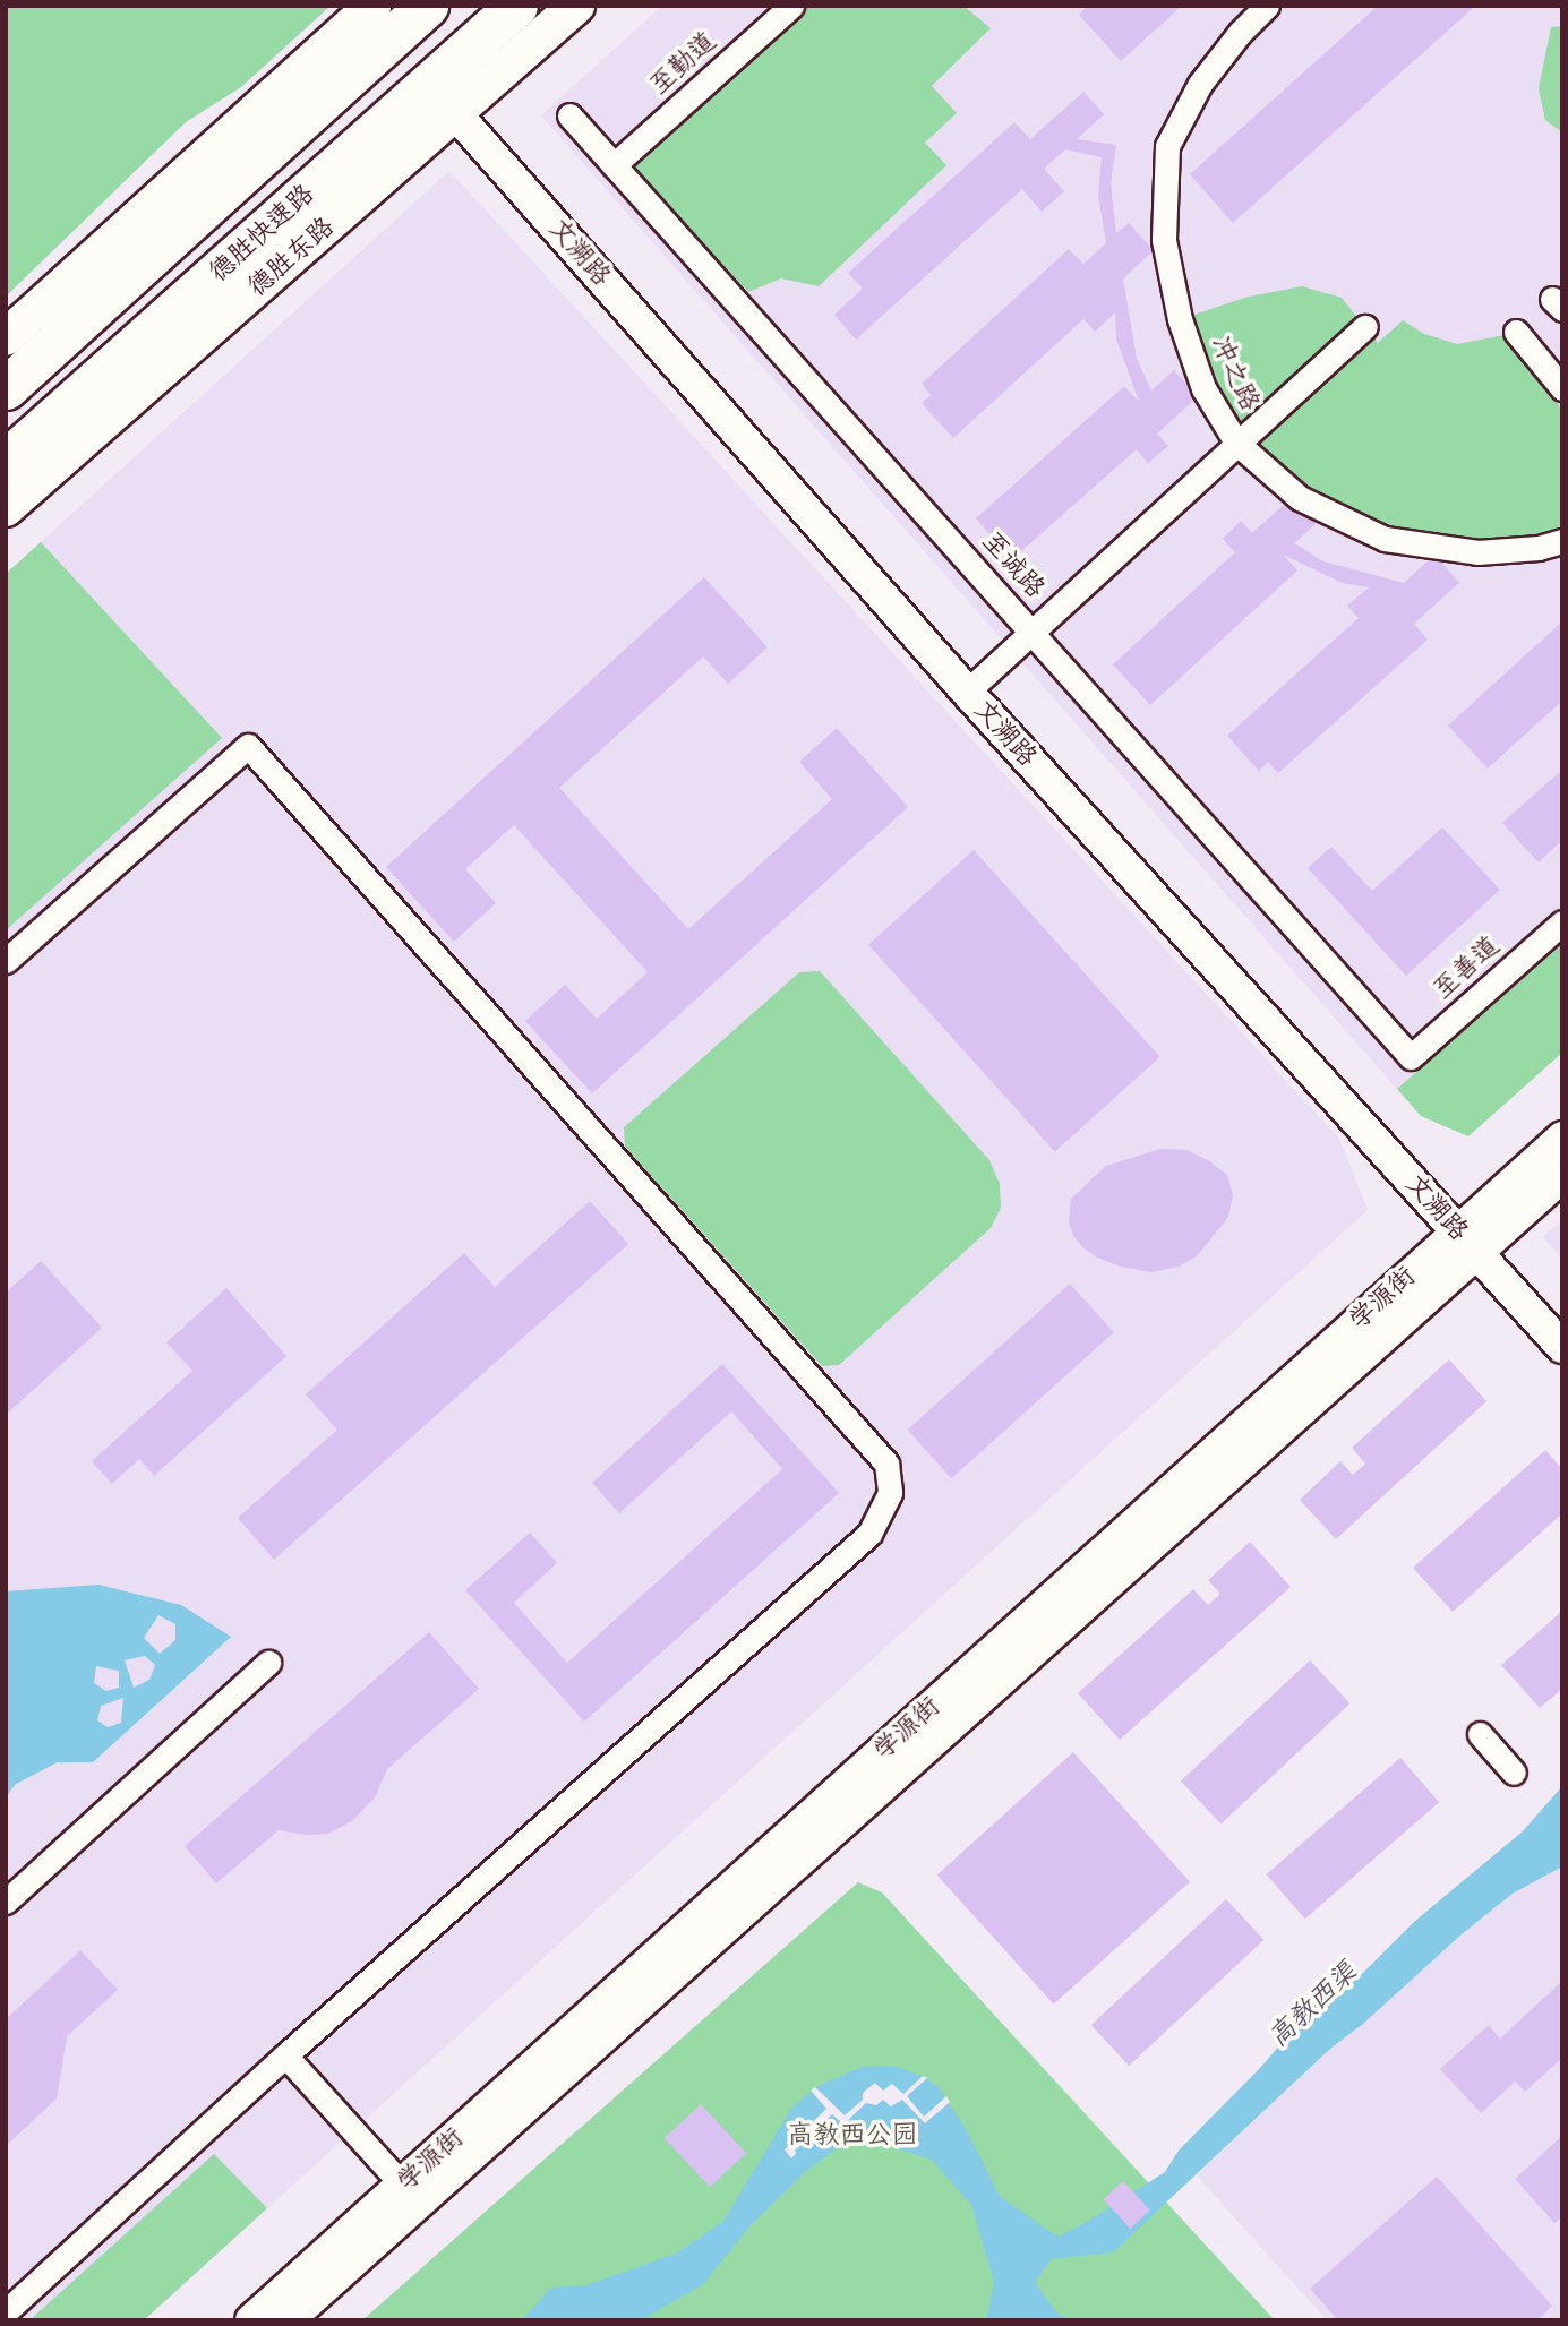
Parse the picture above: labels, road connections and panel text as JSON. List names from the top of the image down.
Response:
{
  "streets": {
    "highway": ["德胜快速路"],
    "main road": ["文溯路", "德胜东路", "学源街"],
    "street": [
      "至勤道",
      "冲之路",
      "至诚路",
      "至善道"
    ]
  },
  "crossings": [
    ["至勤道", "至诚路"],
    ["文溯路", "德胜东路"],
    ["文溯路", "学源街"],
    ["至诚路", "至善道"]
  ],
  "water": ["高教西渠"],
  "parks": ["高教西公园"]
}
